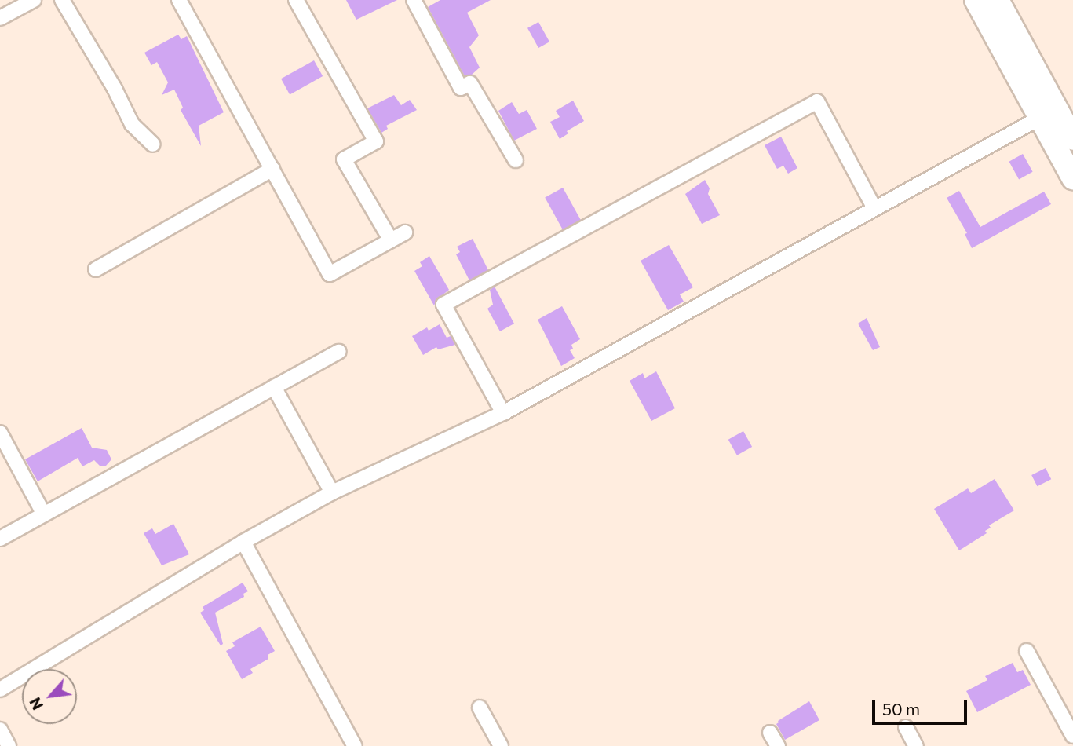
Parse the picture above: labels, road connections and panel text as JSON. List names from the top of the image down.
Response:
{
  "scale_bar": "50 m",
  "north": "bottom left"
}
